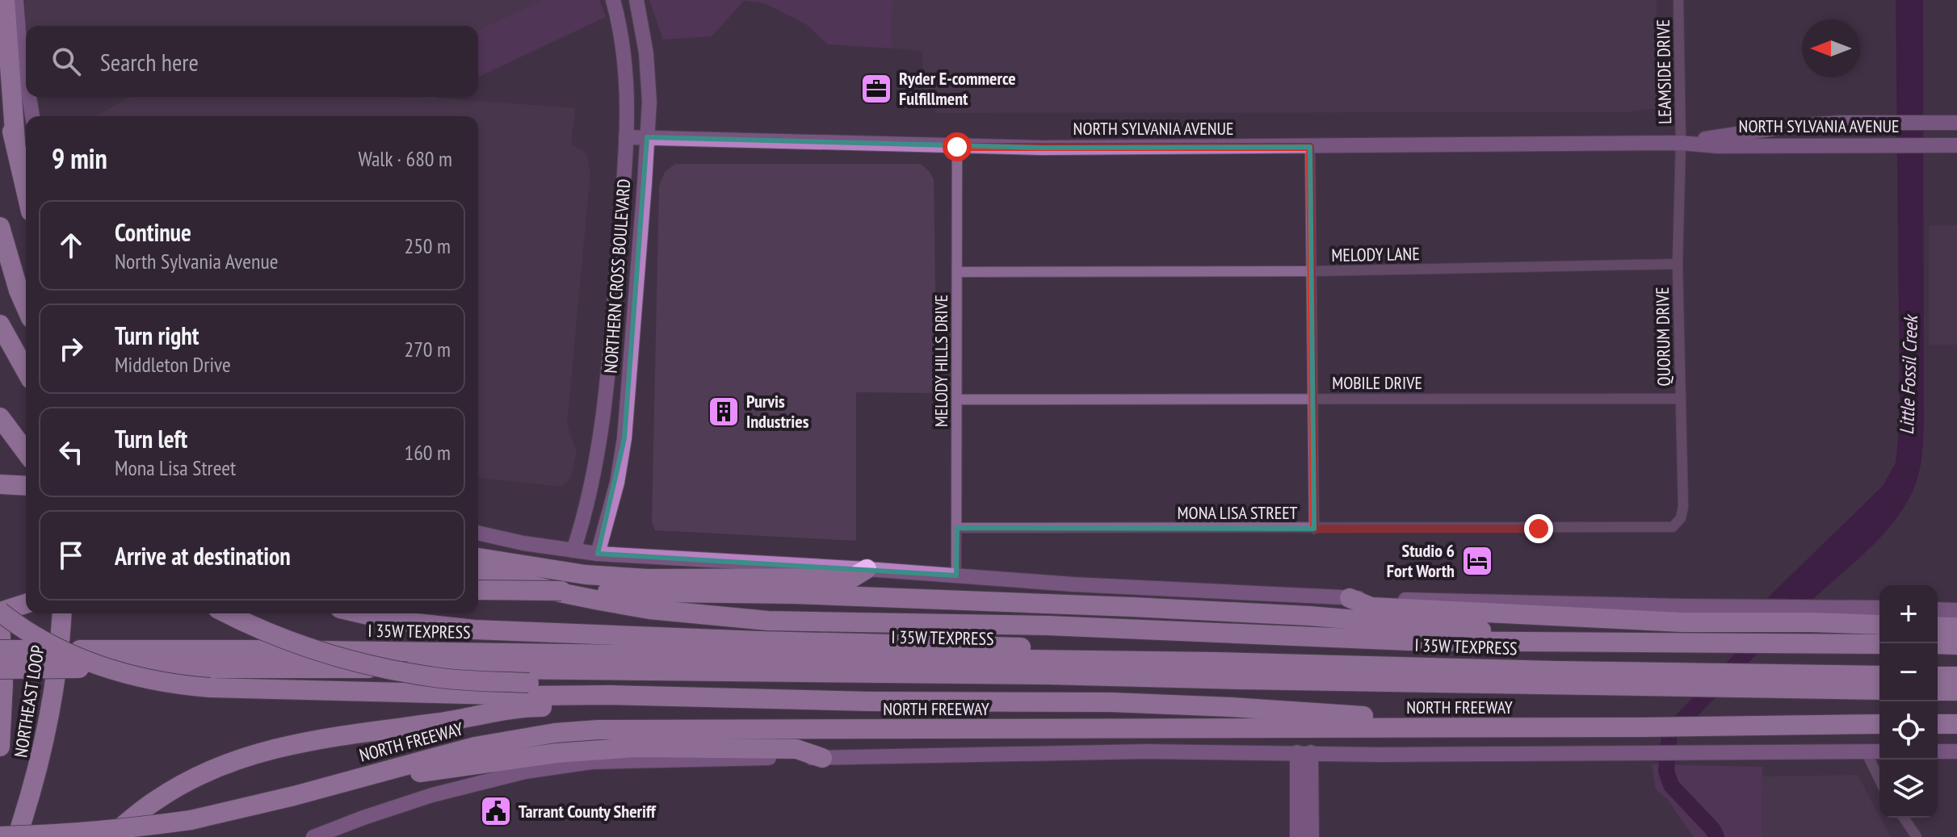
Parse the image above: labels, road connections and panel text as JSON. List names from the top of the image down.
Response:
{
  "streets": {
    "highway": ["I 35W TEXPRESS", "NORTHEAST LOOP", "NORTH FREEWAY"],
    "main road": ["NORTH SYLVANIA AVENUE", "NORTHERN CROSS BOULEVARD"],
    "street": [
      "LEAMSIDE DRIVE",
      "MELODY LANE",
      "QUORUM DRIVE",
      "MELODY HILLS DRIVE",
      "MOBILE DRIVE",
      "MONA LISA STREET"
    ]
  },
  "crossings": [
    ["LEAMSIDE DRIVE", "NORTH SYLVANIA AVENUE"],
    ["LEAMSIDE DRIVE", "QUORUM DRIVE"],
    ["NORTH SYLVANIA AVENUE", "NORTHERN CROSS BOULEVARD"],
    ["NORTH SYLVANIA AVENUE", "QUORUM DRIVE"],
    ["NORTH SYLVANIA AVENUE", "MELODY HILLS DRIVE"],
    ["MELODY LANE", "QUORUM DRIVE"],
    ["MELODY LANE", "MELODY HILLS DRIVE"],
    ["QUORUM DRIVE", "MOBILE DRIVE"],
    ["QUORUM DRIVE", "MONA LISA STREET"],
    ["MELODY HILLS DRIVE", "MOBILE DRIVE"],
    ["MELODY HILLS DRIVE", "MONA LISA STREET"]
  ],
  "water": ["Little Fossil Creek"],
  "places": {
    "office": ["Ryder E-commerce Fulfillment"],
    "building": ["Purvis Industries"],
    "hotel": ["Studio 6 Fort Worth"],
    "public building": ["Tarrant County Sheriff"]
  },
  "north": "left",
  "page": {
    "search": "Search here",
    "heading": ["9 min", "Walk · 680 m"],
    "list": [
      ["Continue", "North Sylvania Avenue", "250 m"],
      ["Turn right", "Middleton Drive", "270 m"],
      ["Turn left", "Mona Lisa Street", "160 m"],
      "Arrive at destination"
    ],
    "map_buttons": ["+", "−"]
  }
}
